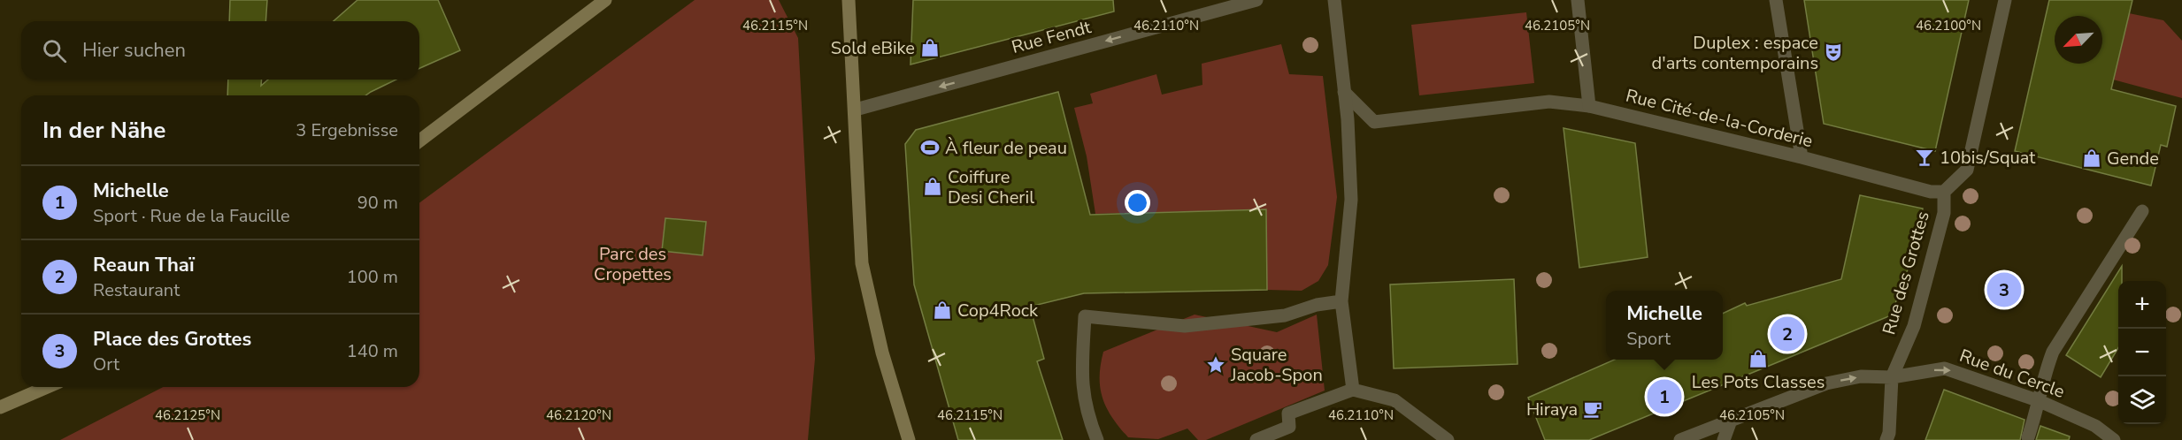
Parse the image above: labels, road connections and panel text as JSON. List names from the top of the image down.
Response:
{
  "streets": {
    "street": [
      "Rue Fendt",
      "Rue Cité-de-la-Corderie",
      "Rue des Grottes",
      "Rue du Cercle"
    ]
  },
  "crossings": [
    ["Rue Cité-de-la-Corderie", "Rue des Grottes"],
    ["Rue des Grottes", "Rue du Cercle"]
  ],
  "one_way": ["Rue Fendt", "Rue du Cercle"],
  "parks": ["Parc des Cropettes"],
  "places": {
    "shop": [
      "Sold eBike",
      "Gende",
      "Coiffure Desi Cheril",
      "Cop4Rock",
      "Les Pots Classes"
    ],
    "theatre": ["Duplex : espace d'arts contemporains"],
    "sports": ["À fleur de peau"],
    "bar": ["10bis/Squat"],
    "place": ["Square Jacob-Spon"],
    "cafe": ["Hiraya"]
  },
  "north": "bottom left",
  "page": {
    "search": "Hier suchen",
    "heading": ["In der Nähe", "3 Ergebnisse"],
    "list": [
      {
        "mark": "1",
        "name": "Michelle",
        "note": "Sport · Rue de la Faucille",
        "value": "90 m"
      },
      {
        "mark": "2",
        "name": "Reaun Thaï",
        "note": "Restaurant",
        "value": "100 m"
      },
      {
        "mark": "3",
        "name": "Place des Grottes",
        "note": "Ort",
        "value": "140 m"
      }
    ],
    "pins": ["3", "2", "1"],
    "map_buttons": ["+", "−"],
    "popup": ["Michelle", "Sport"]
  },
  "coordinates": [
    "46.2115°N",
    "46.2105°N",
    "46.2110°N",
    "46.2100°N",
    "46.2125°N",
    "46.2120°N"
  ]
}
